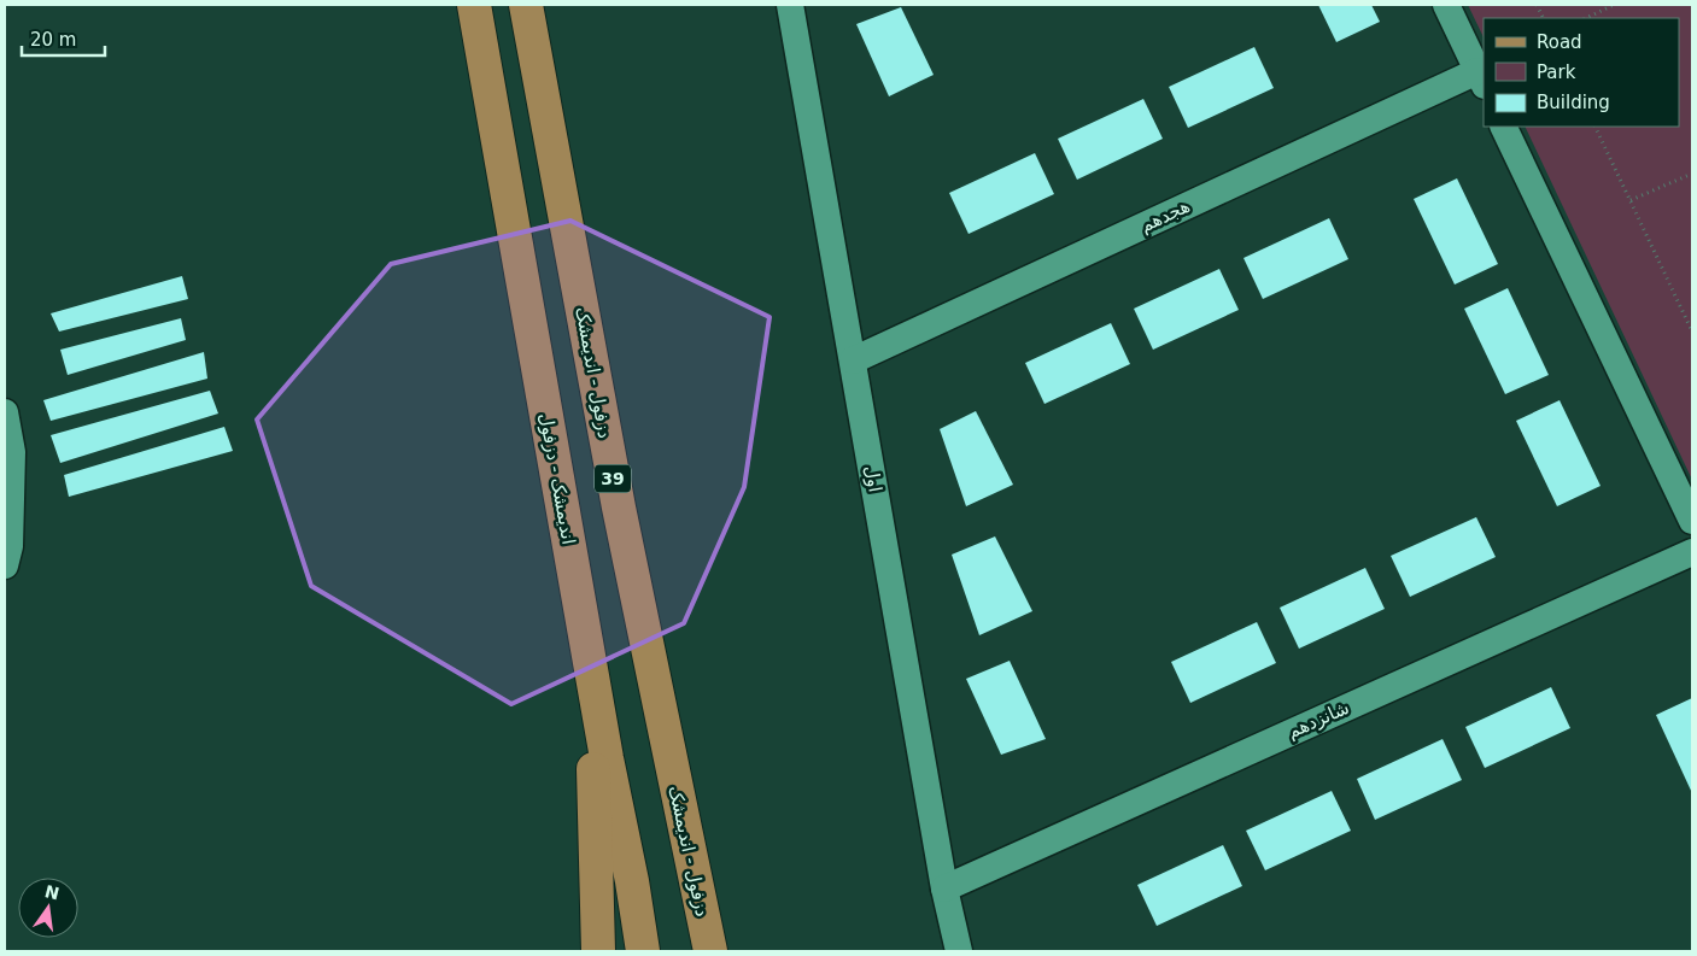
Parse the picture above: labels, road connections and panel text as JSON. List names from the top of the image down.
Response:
{
  "streets": {
    "main road": ["دزفول - اندیمشک", "اندیمشک - دزفول", "39"],
    "street": ["هجدهم", "اول", "شانزدهم"]
  },
  "crossings": [
    ["هجدهم", "اول"],
    ["اول", "شانزدهم"]
  ],
  "legend": ["Road", "Park", "Building"],
  "scale_bar": "20 m",
  "north": "top"
}
